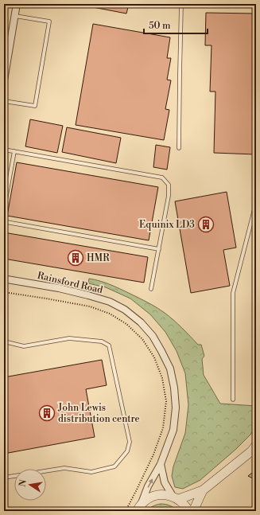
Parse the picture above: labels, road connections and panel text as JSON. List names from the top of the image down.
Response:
{
  "streets": {
    "street": ["Rainsford Road"]
  },
  "places": {
    "building": ["Equinix LD3", "HMR", "John Lewis distribution centre"]
  },
  "scale_bar": "50 m",
  "north": "left"
}
